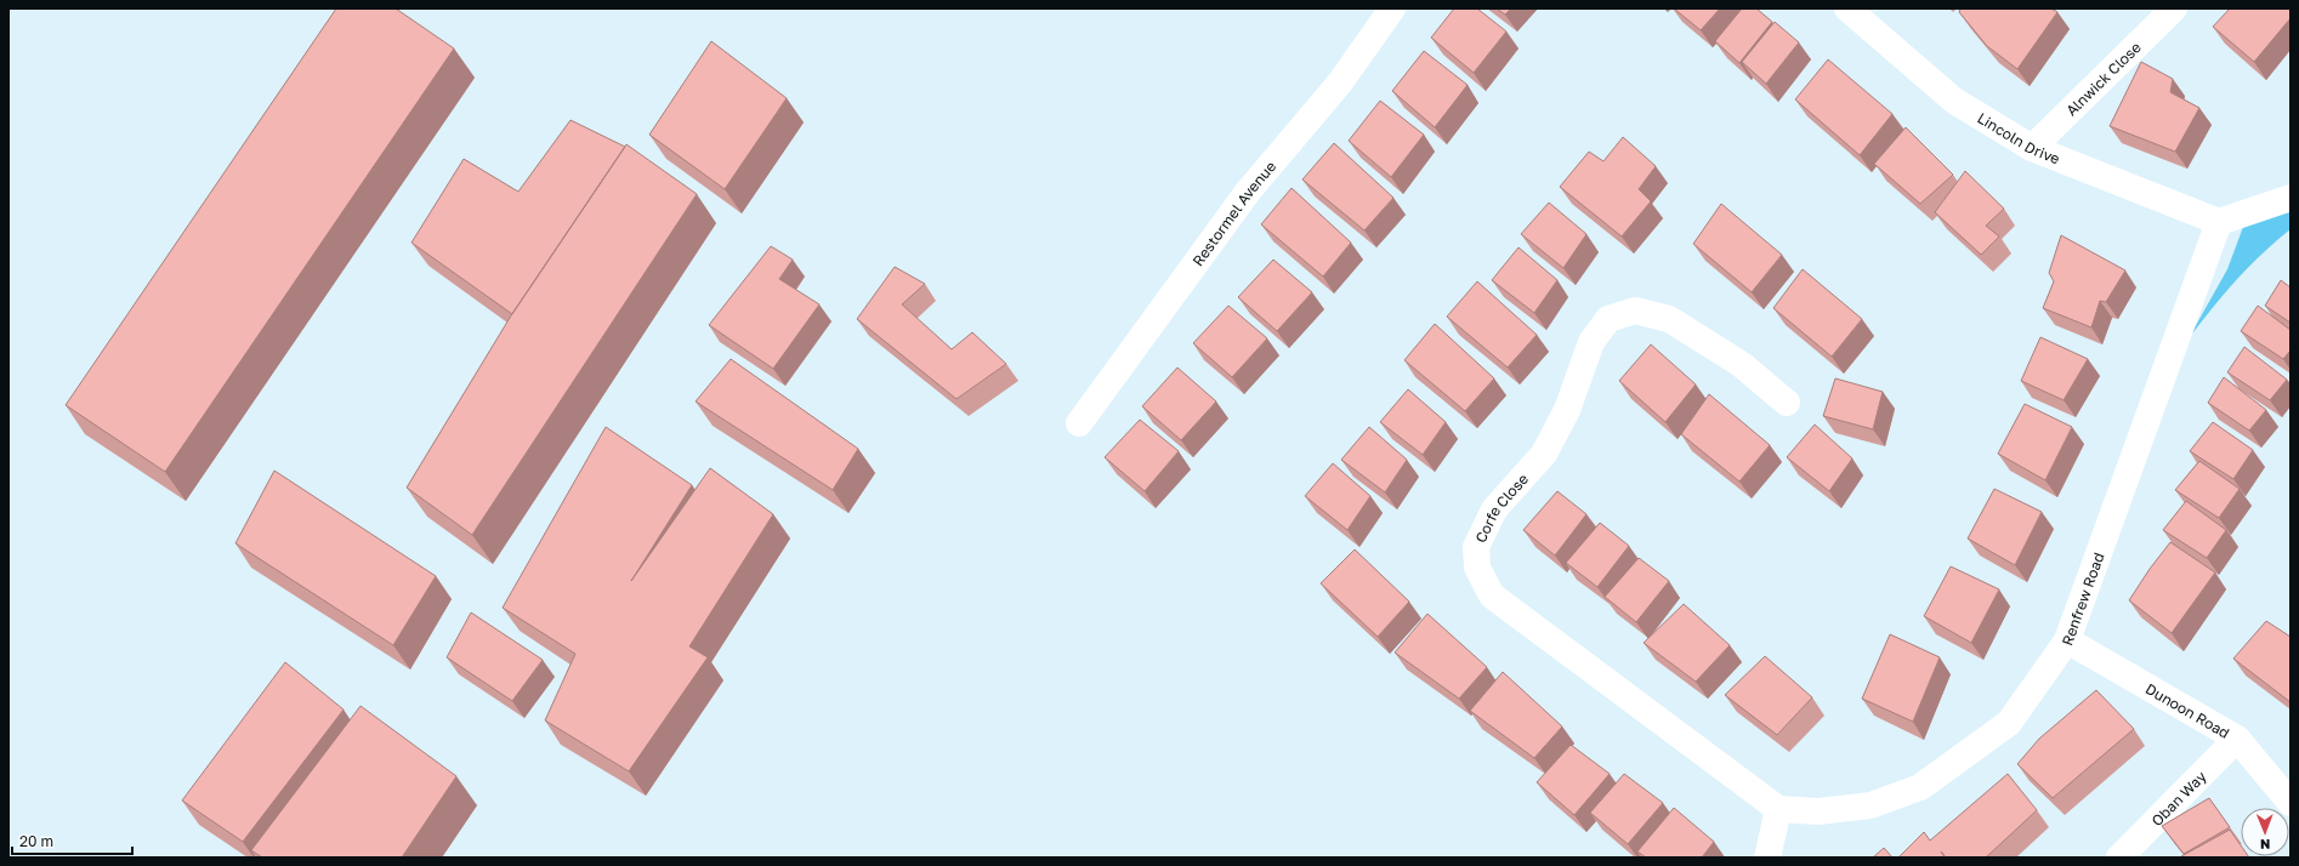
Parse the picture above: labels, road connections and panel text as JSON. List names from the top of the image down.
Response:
{
  "streets": {
    "street": [
      "Alnwick Close",
      "Lincoln Drive",
      "Restormel Avenue",
      "Corfe Close",
      "Renfrew Road",
      "Dunoon Road",
      "Oban Way"
    ]
  },
  "crossings": [
    ["Alnwick Close", "Lincoln Drive"],
    ["Lincoln Drive", "Renfrew Road"],
    ["Corfe Close", "Renfrew Road"],
    ["Renfrew Road", "Dunoon Road"],
    ["Dunoon Road", "Oban Way"]
  ],
  "scale_bar": "20 m",
  "north": "bottom"
}
